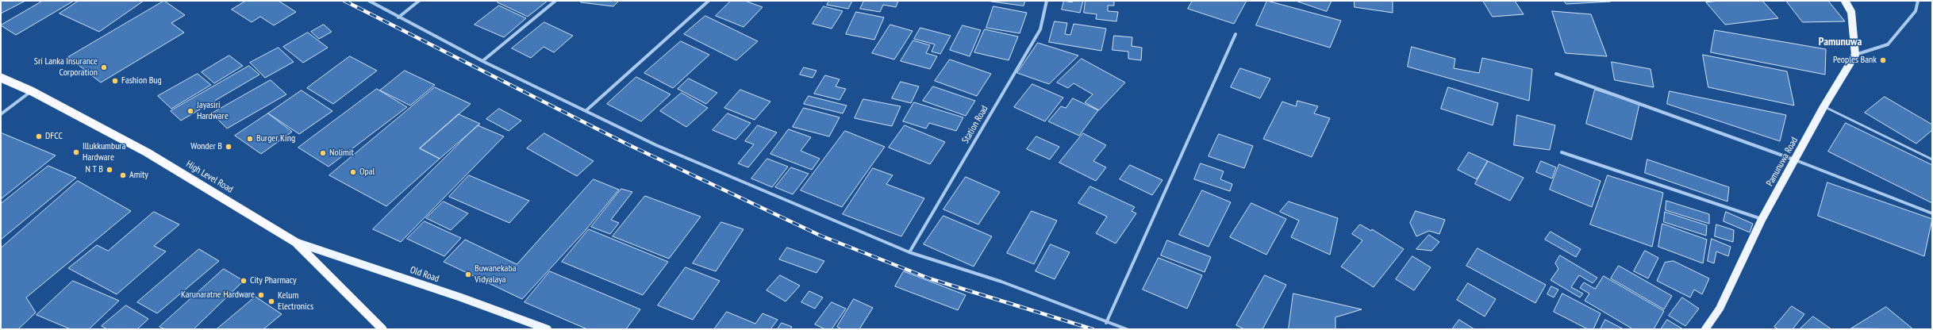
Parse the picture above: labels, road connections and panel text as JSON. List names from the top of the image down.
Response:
{
  "streets": {
    "highway": ["High Level Road"],
    "main road": ["Pamunuwa Road", "Old Road"],
    "street": ["Station Road"]
  },
  "crossings": [
    ["High Level Road", "Old Road"]
  ],
  "districts": ["Pamunuwa"],
  "places": [
    "Peoples Bank",
    "Sri Lanka Insurance Corporation",
    "Fashion Bug",
    "Jayasiri Hardware",
    "DFCC",
    "Burger King",
    "Wonder B",
    "Illukkumbura Hardware",
    "Nolimit",
    "N T B",
    "Opal",
    "Amity",
    "Buwanekaba Vidyalaya",
    "City Pharmacy",
    "Karunaratne Hardware",
    "Kelum Electronics"
  ]
}
